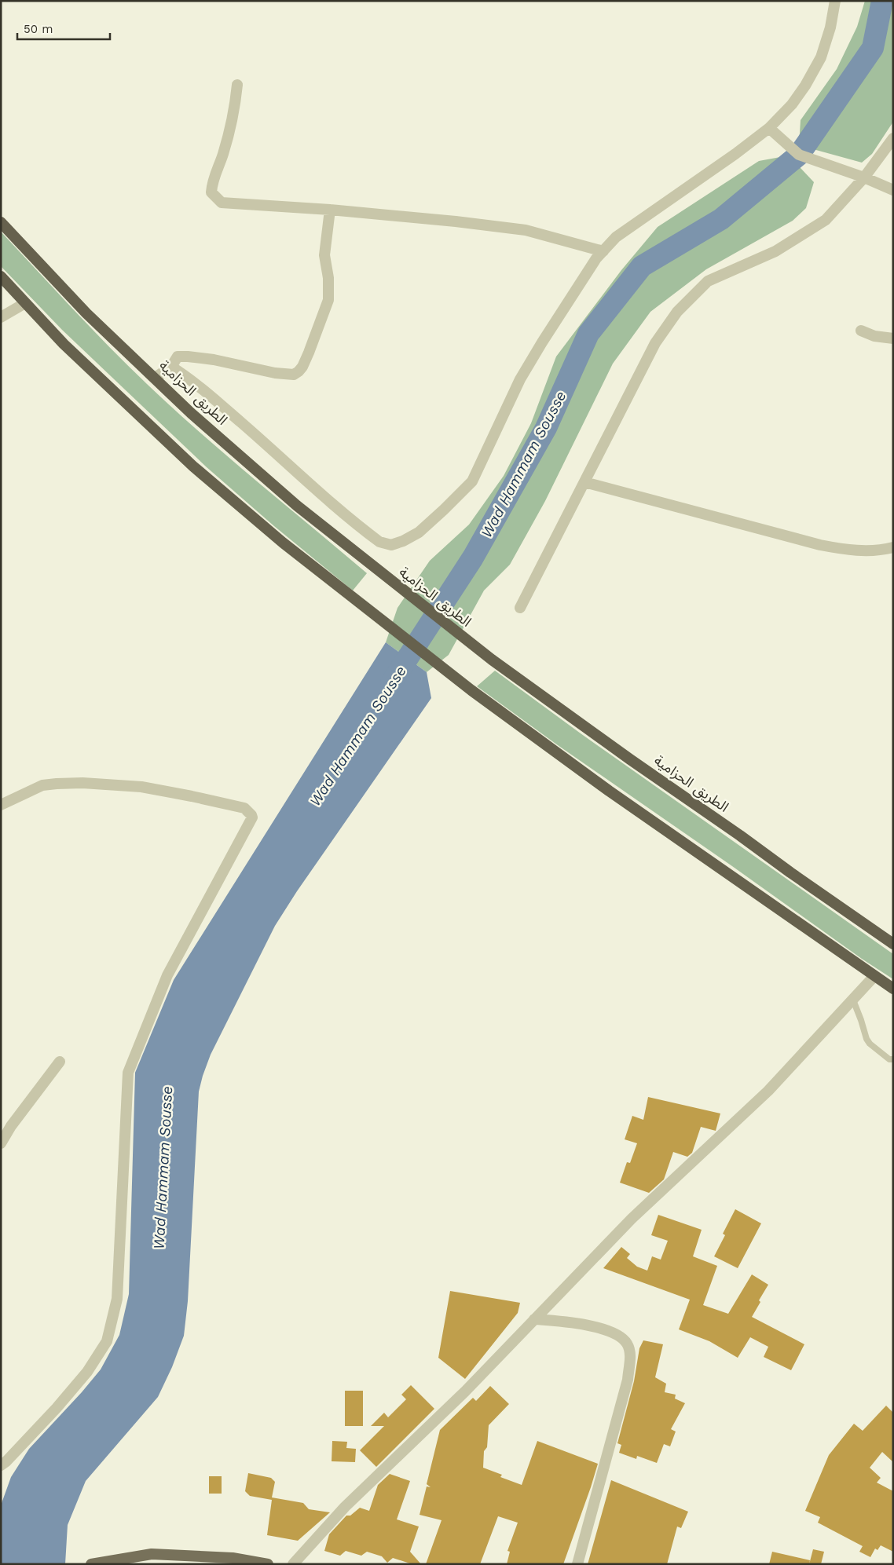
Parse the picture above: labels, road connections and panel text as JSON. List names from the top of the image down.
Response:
{
  "streets": {
    "highway": ["الطريق الحزامية"]
  },
  "water": ["Wad Hammam Sousse"],
  "scale_bar": "50 m"
}
